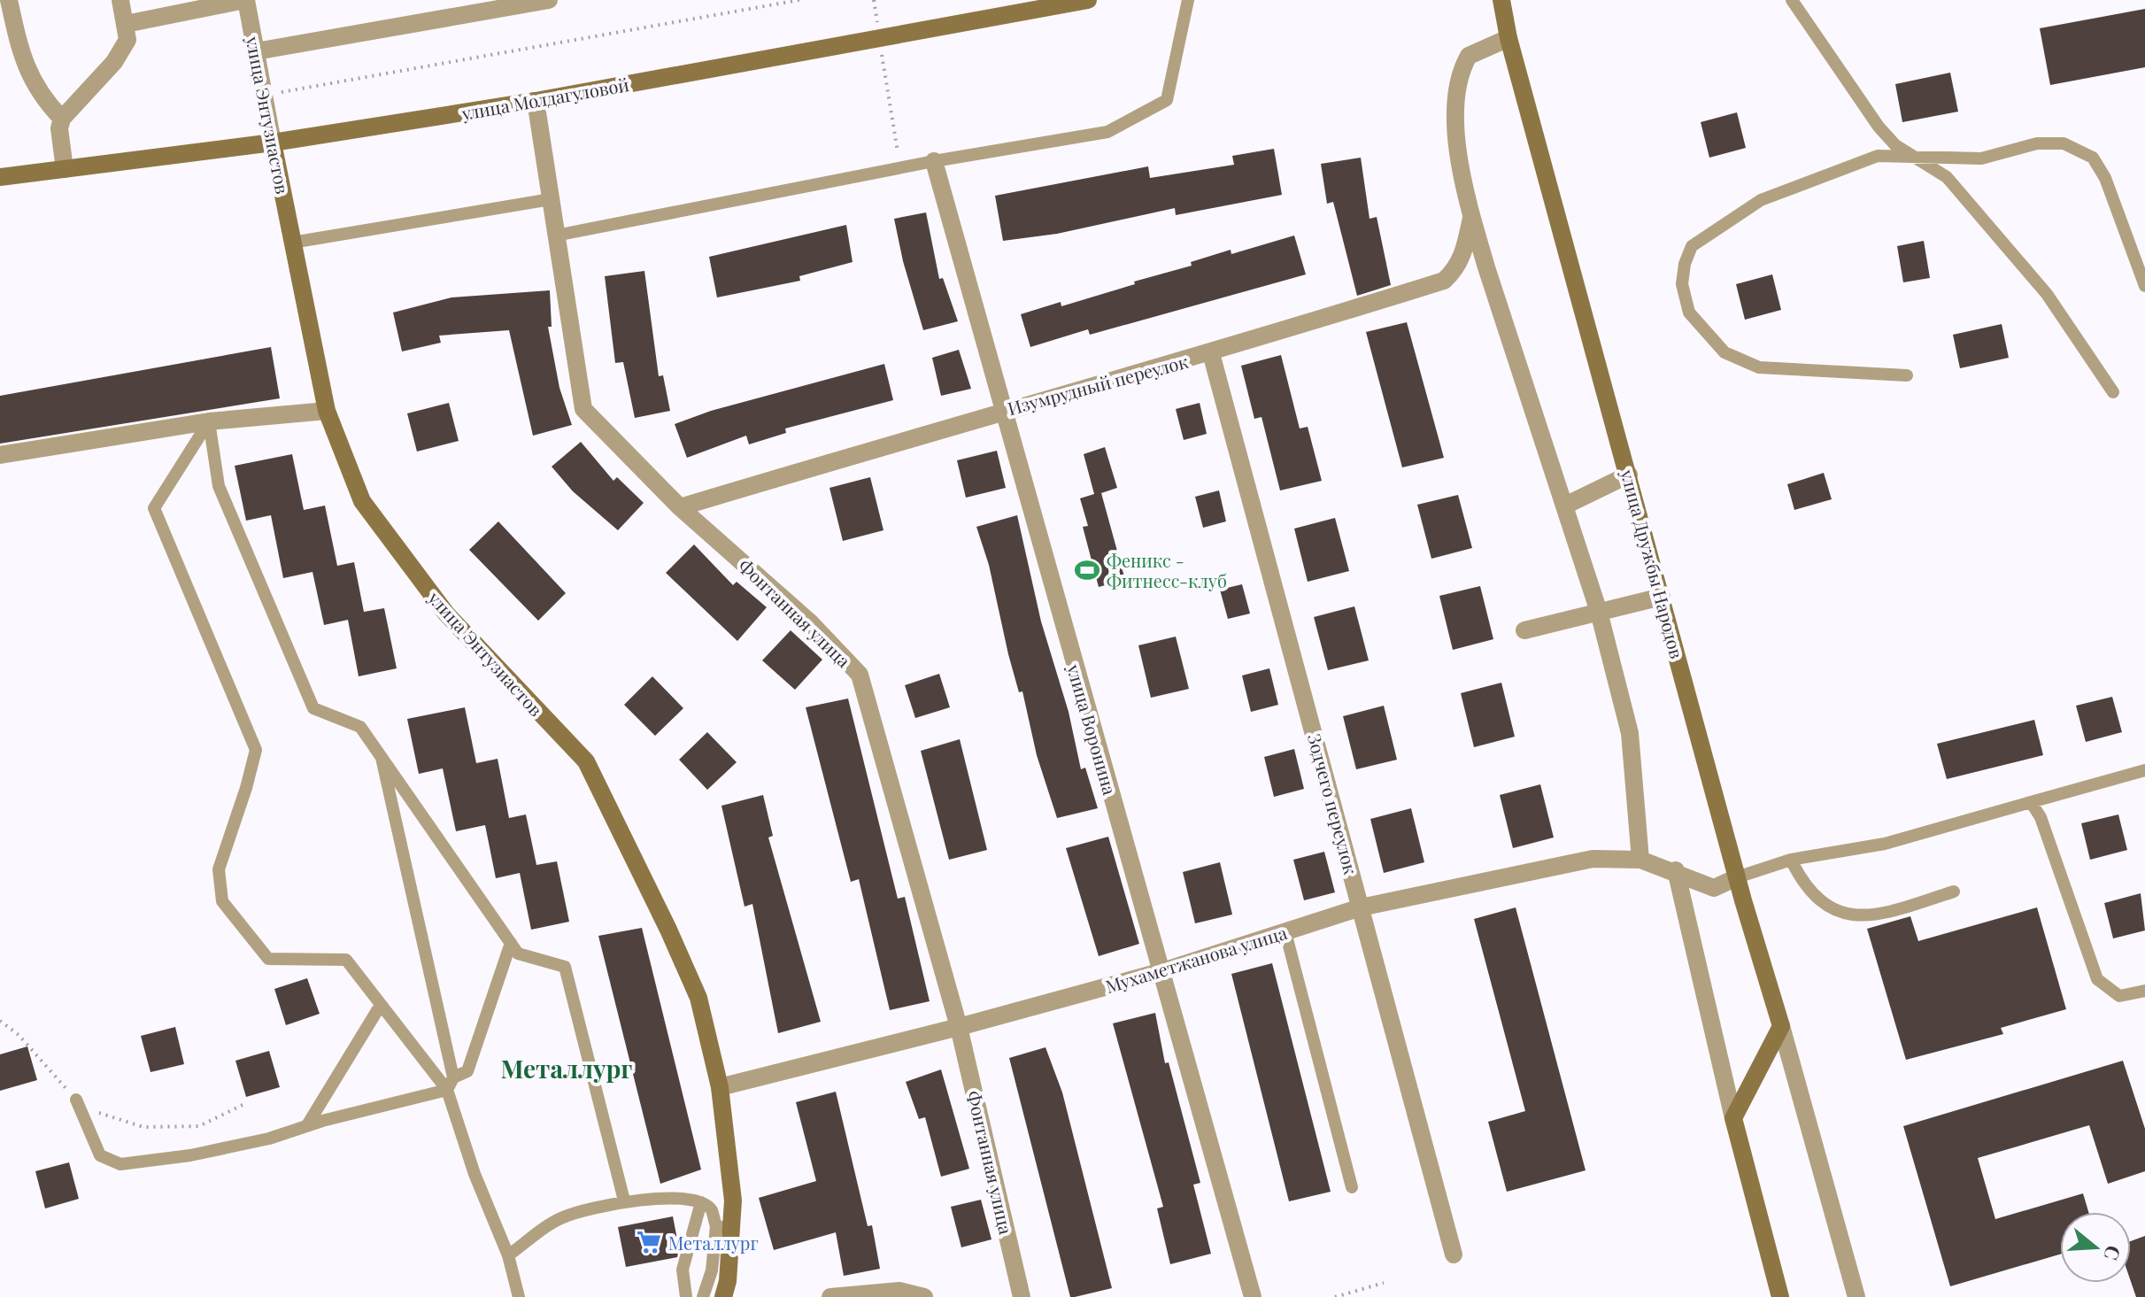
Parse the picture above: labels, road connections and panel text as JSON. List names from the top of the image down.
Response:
{
  "streets": {
    "street": [
      "улица Молдагуловой",
      "улица Энтузиастов",
      "Изумрудный переулок",
      "улица Дружбы Народов",
      "Фонтанная улица",
      "улица Воронина",
      "Зодчего переулок",
      "Мухаметжанова улица"
    ]
  },
  "crossings": [
    ["улица Молдагуловой", "улица Энтузиастов"],
    ["улица Молдагуловой", "Фонтанная улица"],
    ["улица Энтузиастов", "Мухаметжанова улица"],
    ["Изумрудный переулок", "Фонтанная улица"],
    ["Изумрудный переулок", "улица Воронина"],
    ["Изумрудный переулок", "Зодчего переулок"],
    ["улица Дружбы Народов", "Мухаметжанова улица"],
    ["Фонтанная улица", "Мухаметжанова улица"],
    ["улица Воронина", "Мухаметжанова улица"],
    ["Зодчего переулок", "Мухаметжанова улица"]
  ],
  "districts": ["Металлург"],
  "places": {
    "sports": ["Феникс - Фитнесс-клуб"],
    "supermarket": ["Металлург"]
  },
  "north": "right"
}
